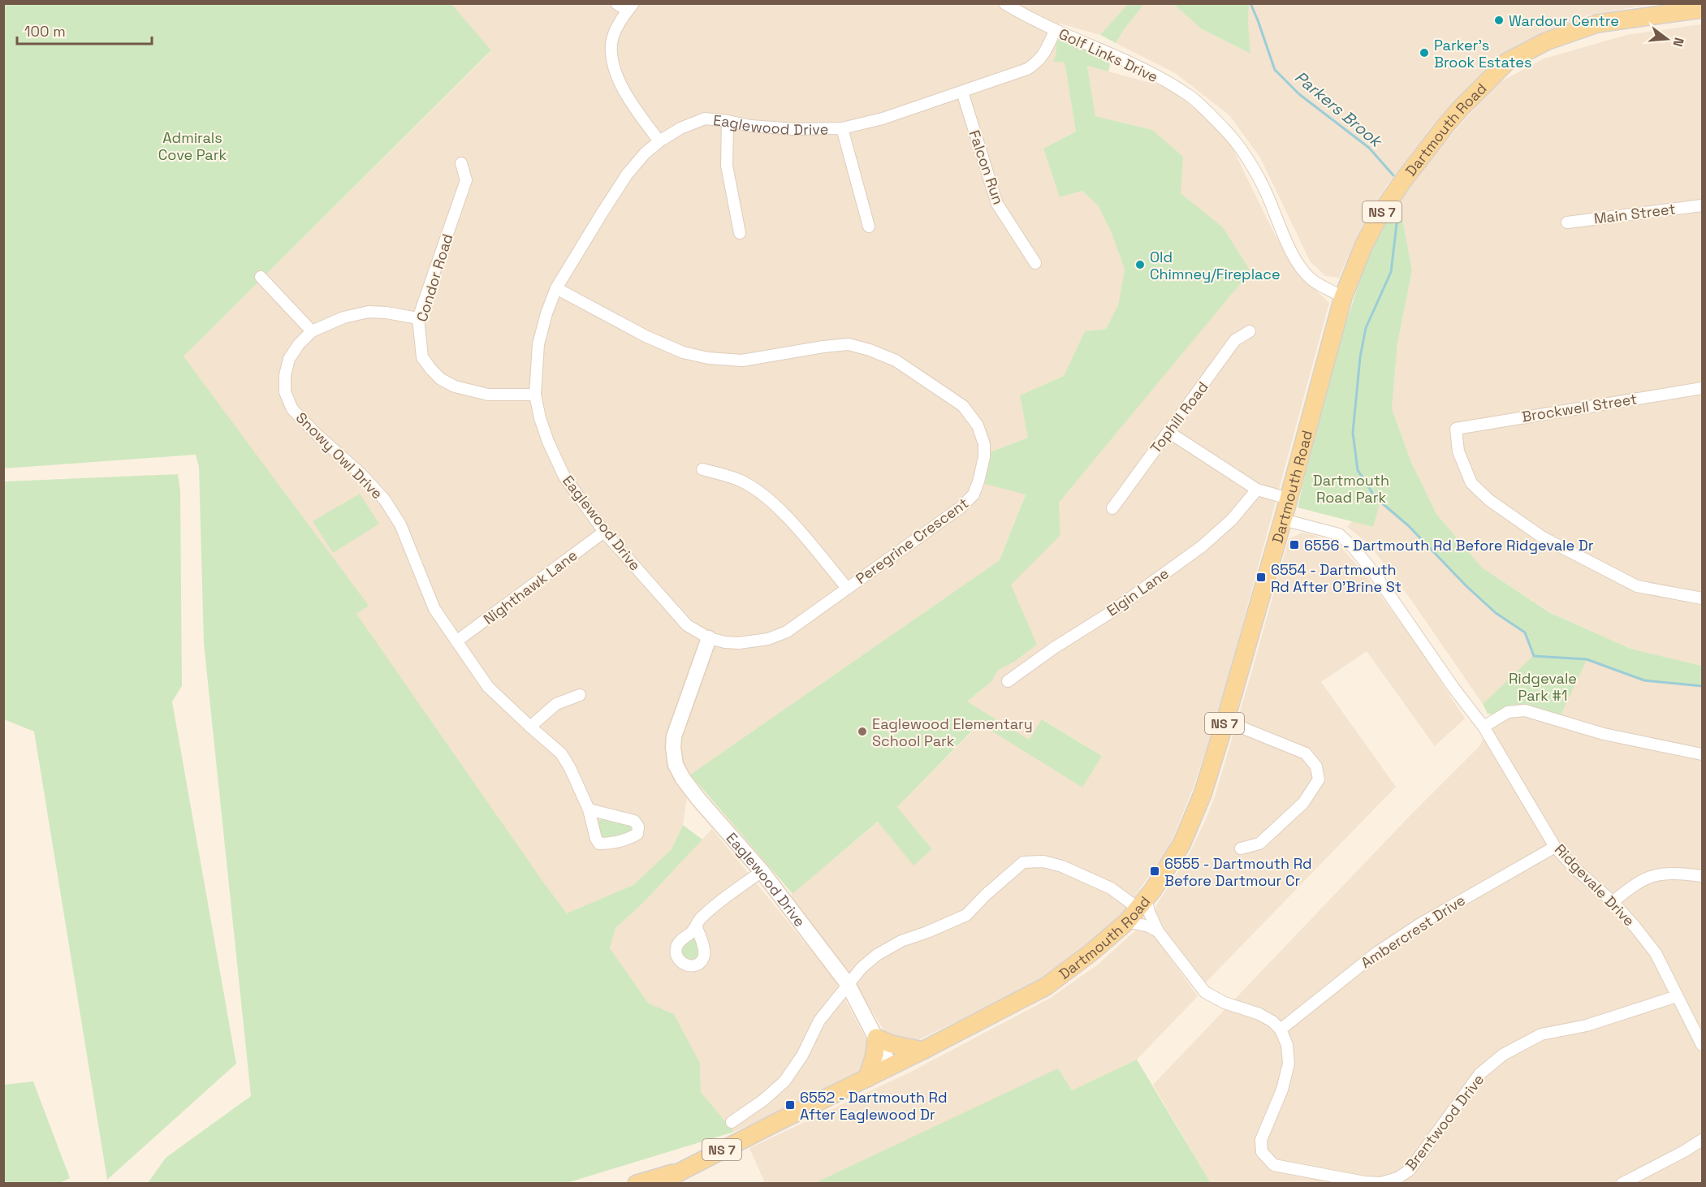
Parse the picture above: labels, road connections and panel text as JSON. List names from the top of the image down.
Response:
{
  "streets": {
    "main road": ["Dartmouth Road", "NS 7"],
    "street": [
      "Golf Links Drive",
      "Eaglewood Drive",
      "Falcon Run",
      "Main Street",
      "Condor Road",
      "Brockwell Street",
      "Tophill Road",
      "Snowy Owl Drive",
      "Peregrine Crescent",
      "Nighthawk Lane",
      "Elgin Lane",
      "Ridgevale Drive",
      "Ambercrest Drive",
      "Brentwood Drive"
    ]
  },
  "crossings": [
    ["Golf Links Drive", "Eaglewood Drive"],
    ["Golf Links Drive", "Dartmouth Road"],
    ["Eaglewood Drive", "Dartmouth Road"],
    ["Eaglewood Drive", "Falcon Run"],
    ["Eaglewood Drive", "Condor Road"],
    ["Eaglewood Drive", "Peregrine Crescent"],
    ["Eaglewood Drive", "Nighthawk Lane"],
    ["Dartmouth Road", "Ridgevale Drive"],
    ["Condor Road", "Snowy Owl Drive"],
    ["Snowy Owl Drive", "Nighthawk Lane"],
    ["Ridgevale Drive", "Ambercrest Drive"],
    ["Ridgevale Drive", "Brentwood Drive"],
    ["Ambercrest Drive", "Brentwood Drive"]
  ],
  "water": ["Parkers Brook"],
  "parks": ["Admirals Cove Park", "Dartmouth Road Park", "Ridgevale Park #1"],
  "places": {
    "other": [
      "Wardour Centre",
      "Parker's Brook Estates",
      "Old Chimney/Fireplace",
      "Eaglewood Elementary School Park"
    ],
    "transit": [
      "6556 - Dartmouth Rd Before Ridgevale Dr",
      "6554 - Dartmouth Rd After O'Brine St",
      "6555 - Dartmouth Rd Before Dartmour Cr",
      "6552 - Dartmouth Rd After Eaglewood Dr"
    ]
  },
  "scale_bar": "100 m",
  "north": "right"
}
